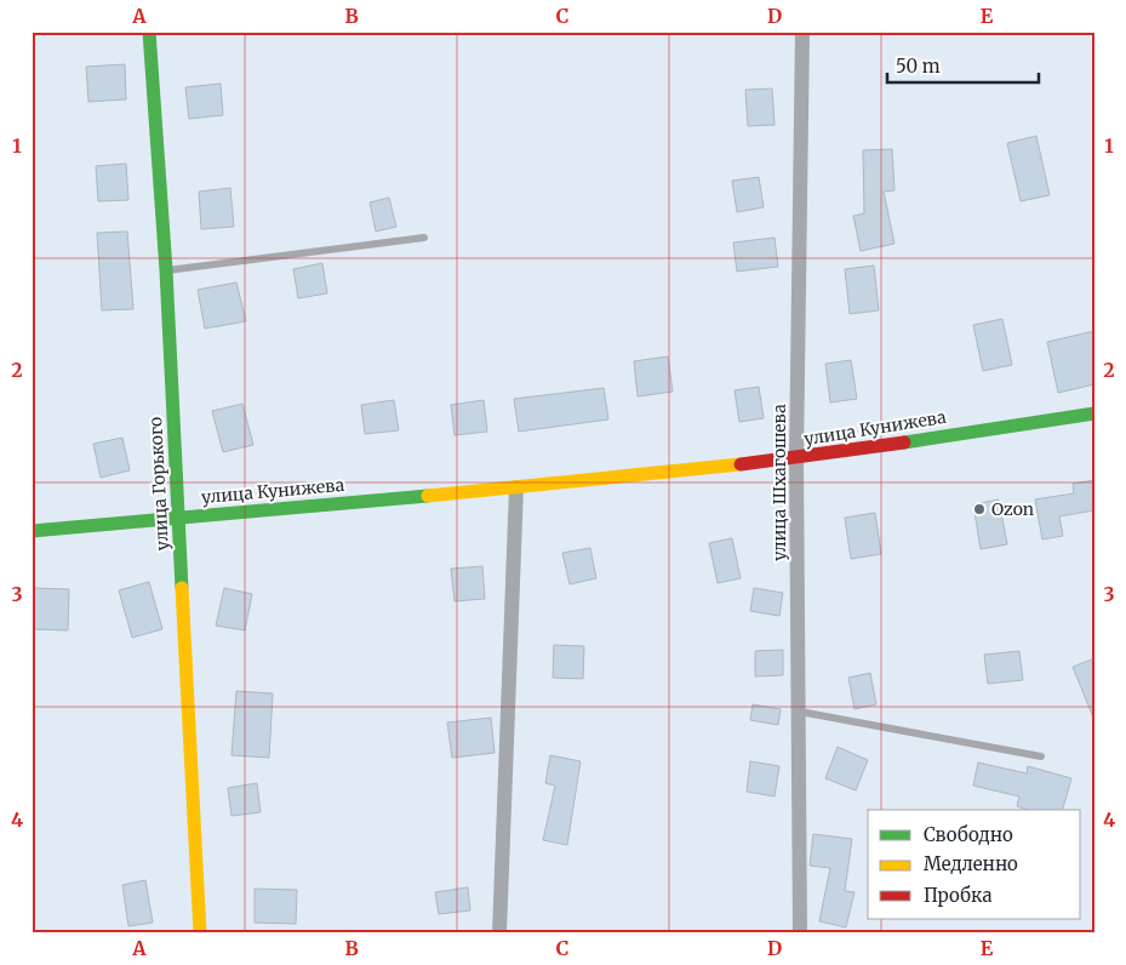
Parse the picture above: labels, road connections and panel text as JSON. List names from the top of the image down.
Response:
{
  "streets": {
    "street": ["улица Кунижева", "улица Шхагошева", "улица Горького"]
  },
  "crossings": [
    ["улица Кунижева", "улица Шхагошева"],
    ["улица Кунижева", "улица Горького"]
  ],
  "places": ["Ozon"],
  "legend": ["Свободно", "Медленно", "Пробка"],
  "scale_bar": "50 m",
  "grid": {
    "columns": [
      "A",
      "B",
      "C",
      "D",
      "E"
    ],
    "rows": [
      "1",
      "2",
      "3",
      "4"
    ]
  }
}
